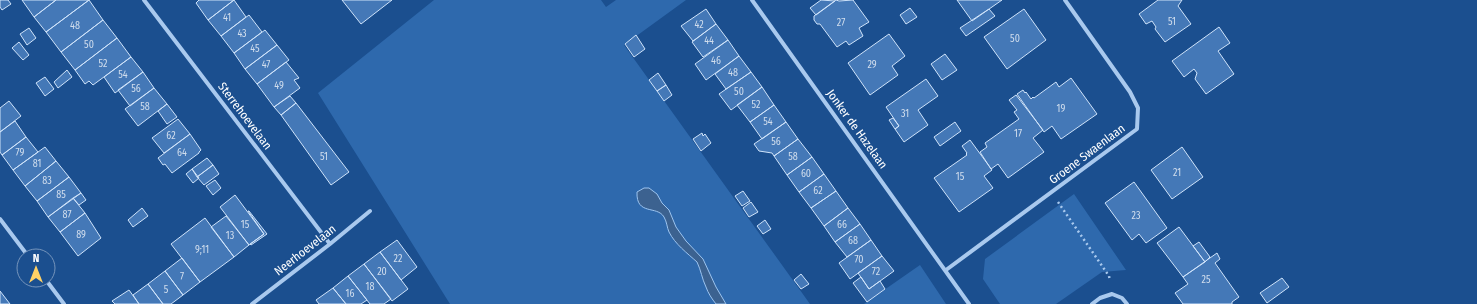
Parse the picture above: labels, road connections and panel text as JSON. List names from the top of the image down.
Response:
{
  "streets": {
    "street": [
      "Sterrehoevelaan",
      "Jonker de Hazelaan",
      "Groene Swaenlaan",
      "Neerhoevelaan"
    ]
  },
  "crossings": [
    ["Sterrehoevelaan", "Neerhoevelaan"],
    ["Jonker de Hazelaan", "Groene Swaenlaan"]
  ],
  "house_numbers": [
    "41",
    "51",
    "27",
    "42",
    "48",
    "43",
    "50",
    "44",
    "50",
    "45",
    "46",
    "52",
    "47",
    "29",
    "48",
    "54",
    "49",
    "56",
    "50",
    "52",
    "58",
    "19",
    "31",
    "54",
    "17",
    "62",
    "56",
    "79",
    "64",
    "51",
    "58",
    "81",
    "21",
    "60",
    "15",
    "83",
    "62",
    "85",
    "87",
    "23",
    "15",
    "66",
    "89",
    "13",
    "68",
    "9;11",
    "22",
    "70",
    "20",
    "72",
    "7",
    "25",
    "18",
    "5",
    "16"
  ],
  "north": "top"
}
